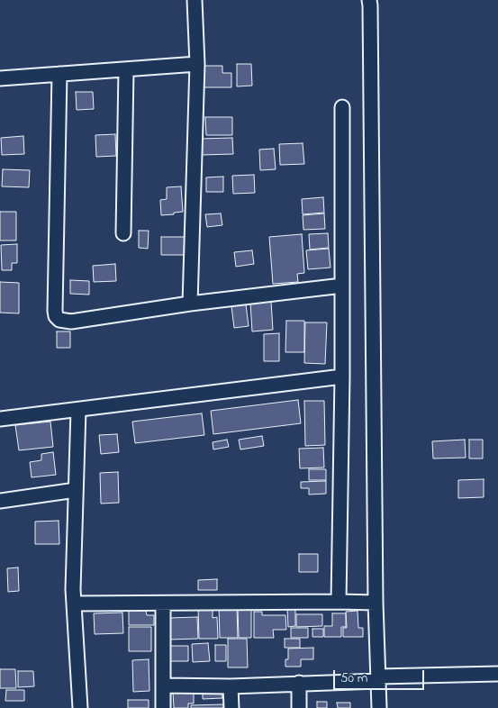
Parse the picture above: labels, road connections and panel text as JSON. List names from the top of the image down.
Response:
{
  "scale_bar": "50 m"
}
